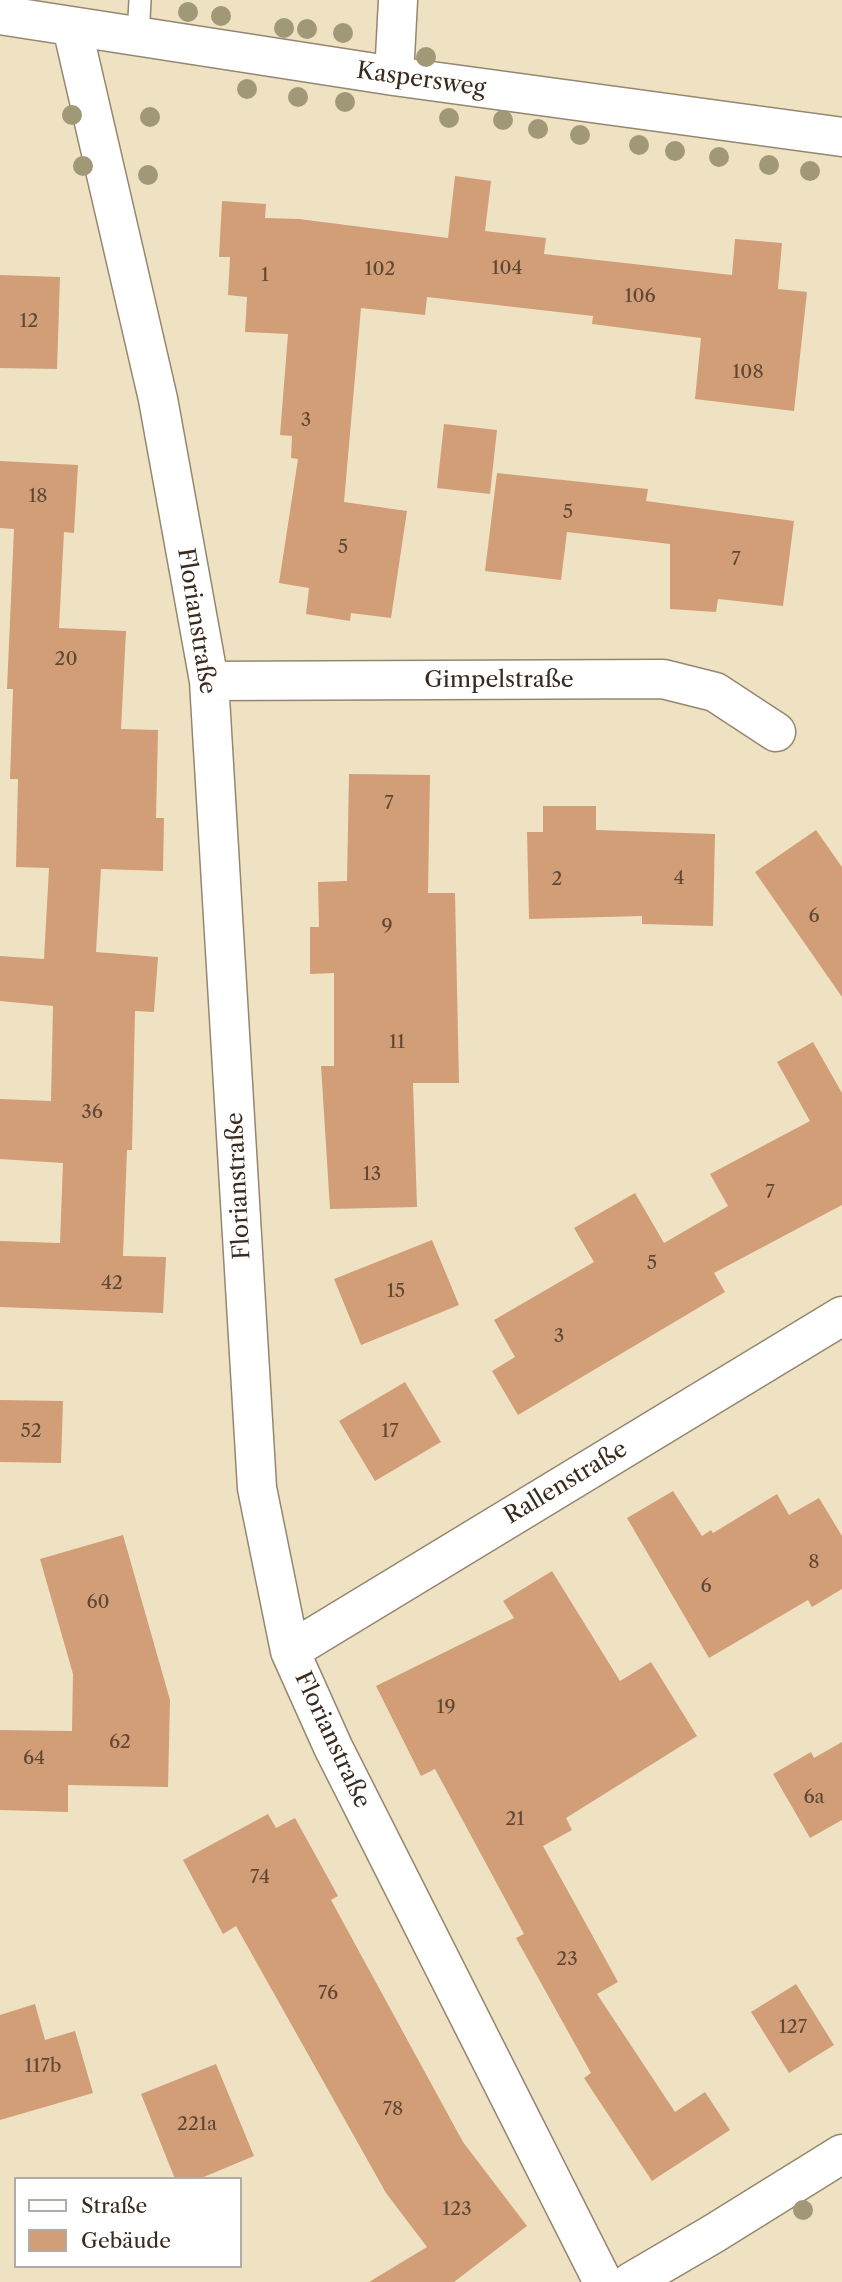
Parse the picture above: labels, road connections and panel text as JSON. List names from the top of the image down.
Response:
{
  "streets": {
    "street": [
      "Kaspersweg",
      "Florianstraße",
      "Gimpelstraße",
      "Rallenstraße"
    ]
  },
  "crossings": [
    ["Kaspersweg", "Florianstraße"],
    ["Florianstraße", "Gimpelstraße"],
    ["Florianstraße", "Rallenstraße"]
  ],
  "house_numbers": [
    "104",
    "102",
    "1",
    "106",
    "12",
    "108",
    "3",
    "18",
    "5",
    "5",
    "7",
    "20",
    "7",
    "4",
    "2",
    "6",
    "9",
    "11",
    "36",
    "13",
    "7",
    "5",
    "42",
    "15",
    "3",
    "52",
    "17",
    "8",
    "6",
    "60",
    "19",
    "62",
    "64",
    "6a",
    "21",
    "74",
    "23",
    "76",
    "127",
    "117b",
    "78",
    "221a",
    "123"
  ],
  "legend": ["Straße", "Gebäude"]
}
